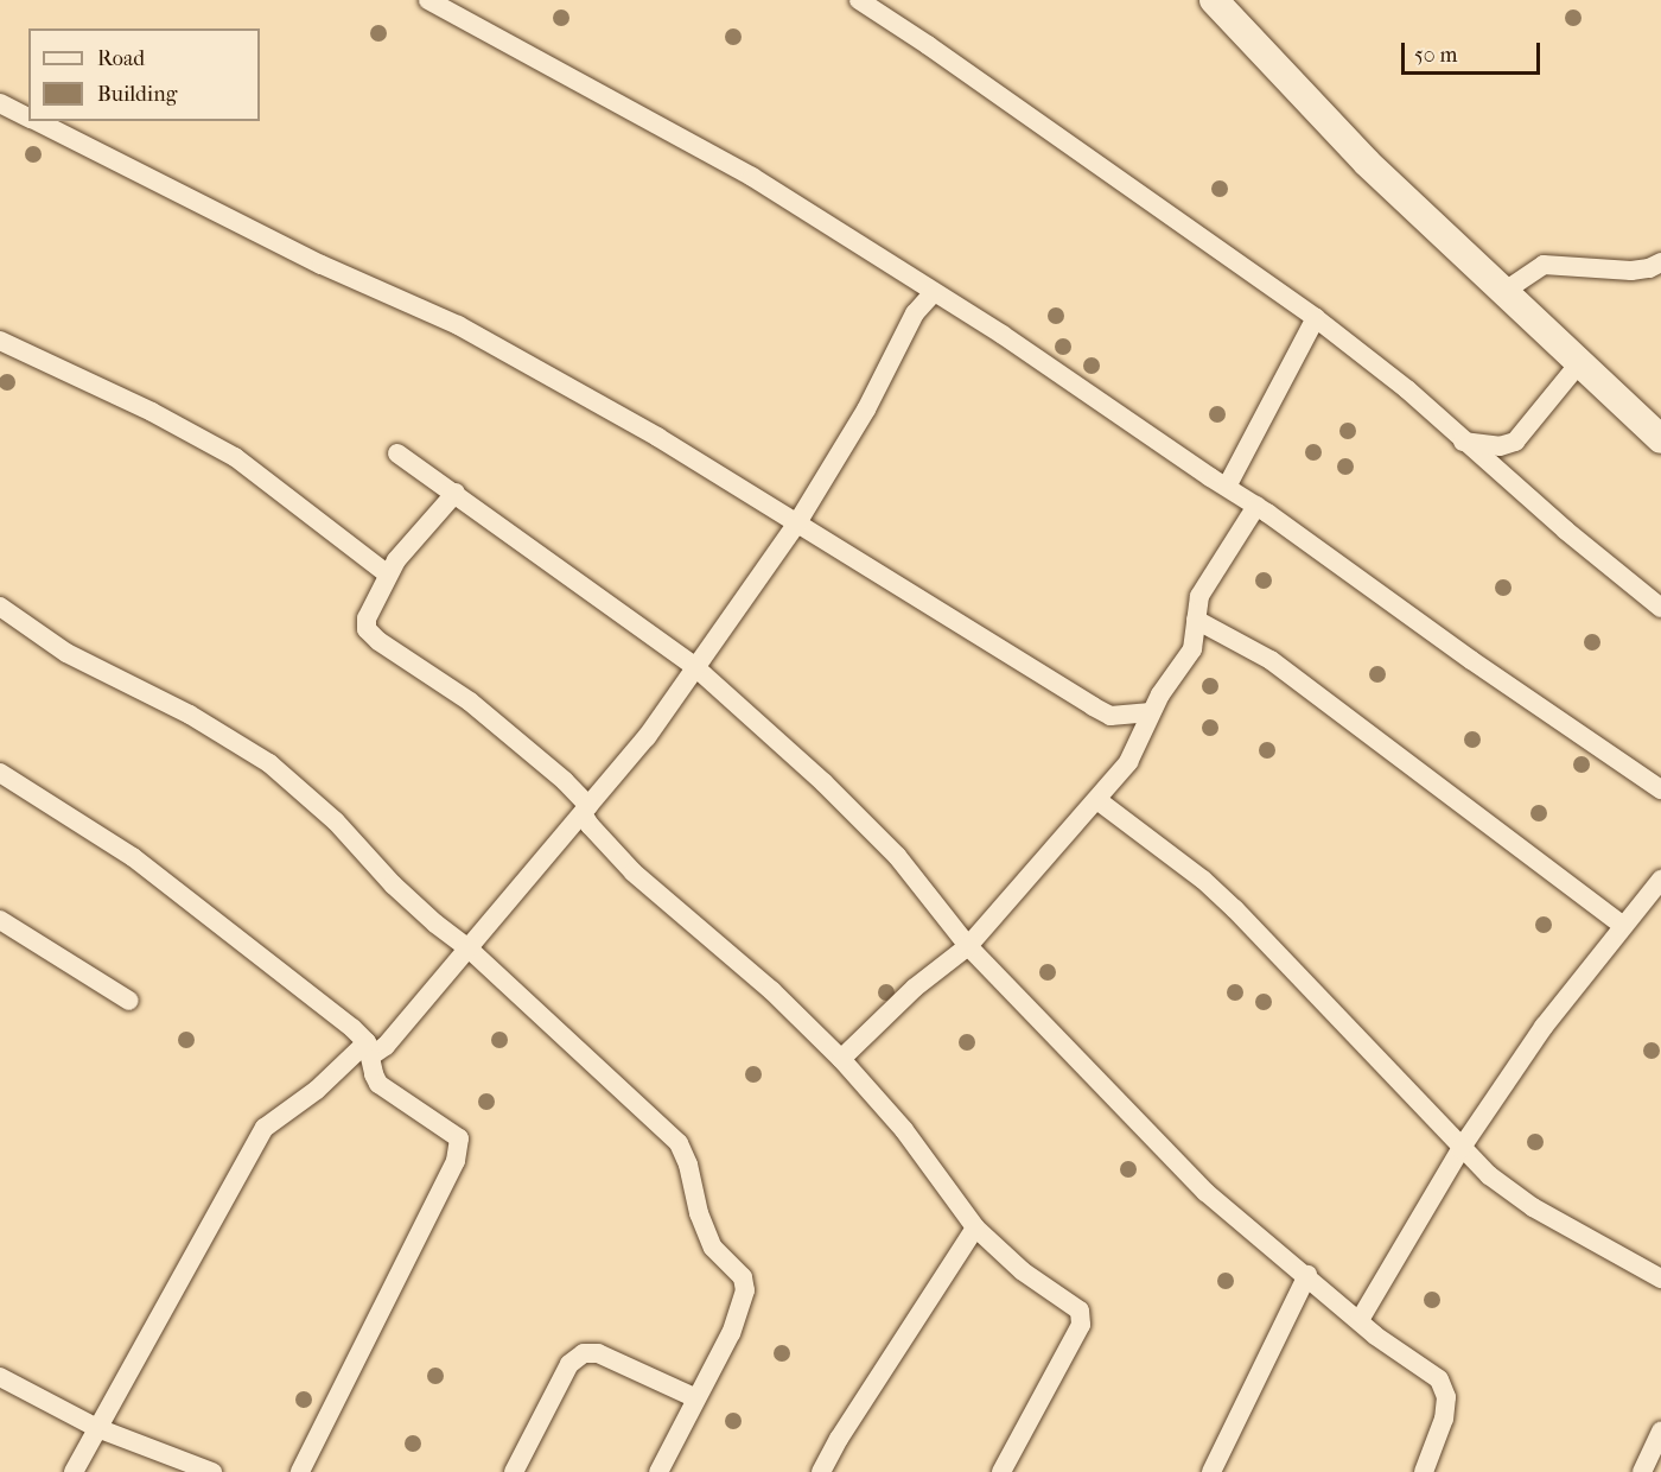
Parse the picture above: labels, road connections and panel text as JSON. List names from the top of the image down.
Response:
{
  "legend": ["Road", "Building"],
  "scale_bar": "50 m"
}
